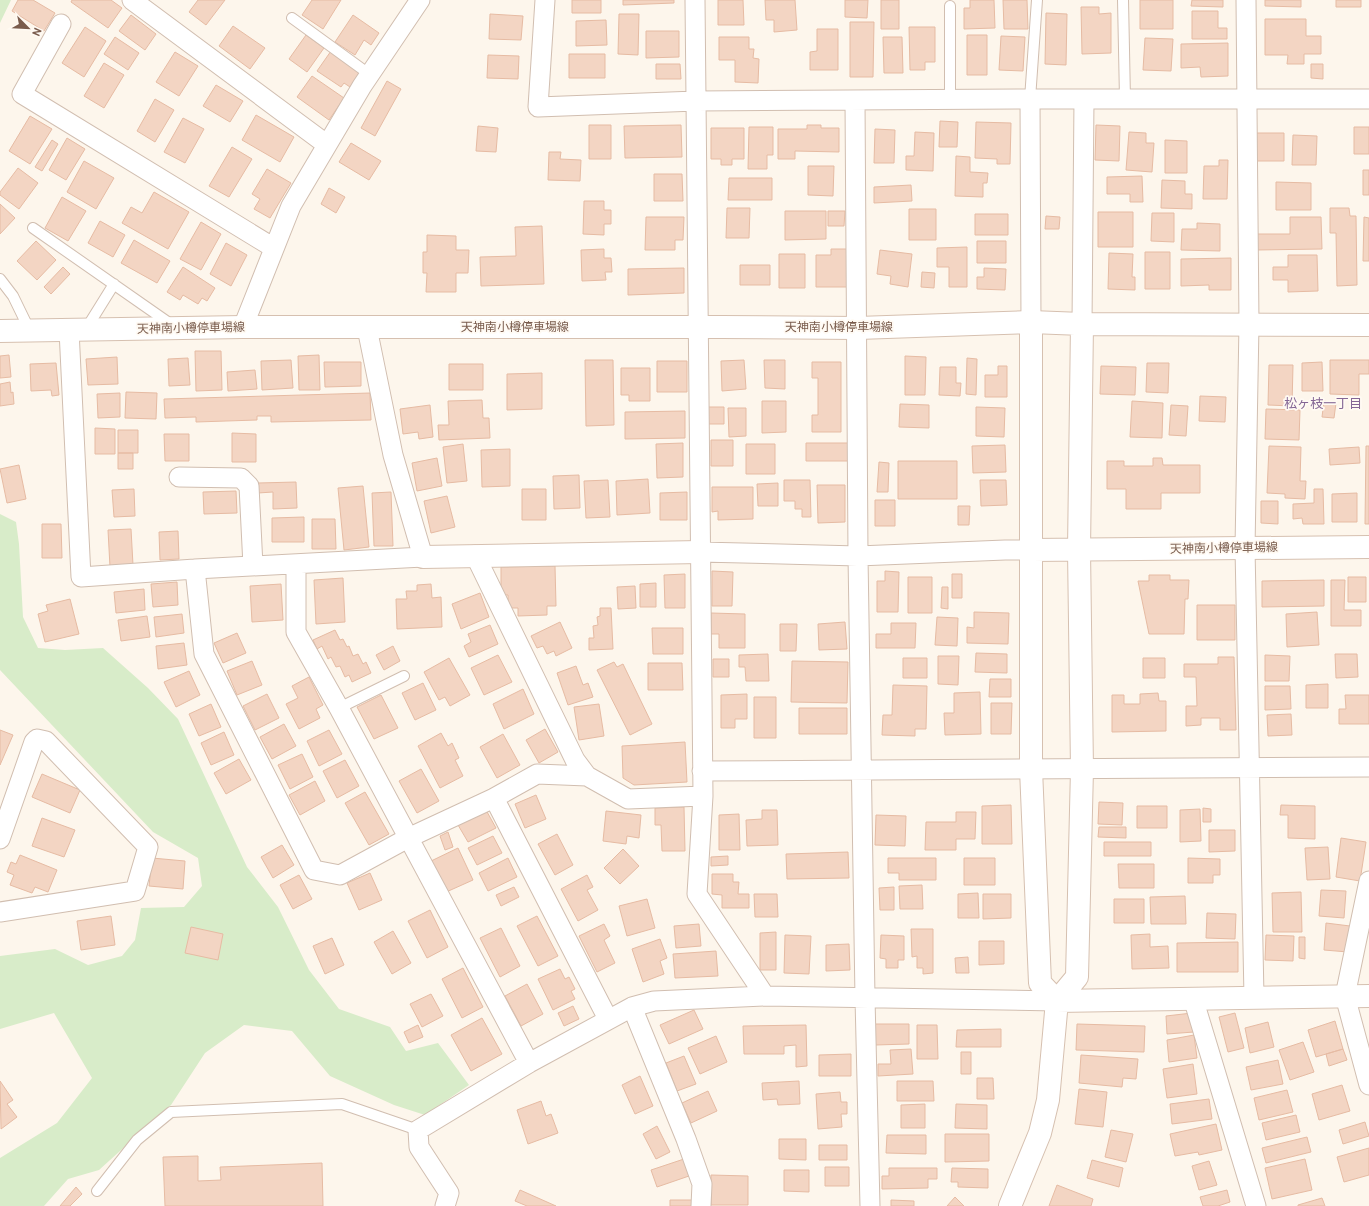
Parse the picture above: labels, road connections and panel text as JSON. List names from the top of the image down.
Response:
{
  "streets": {
    "street": ["天神南小樽停車場線"]
  },
  "districts": ["松ヶ枝一丁目"],
  "north": "bottom right"
}
